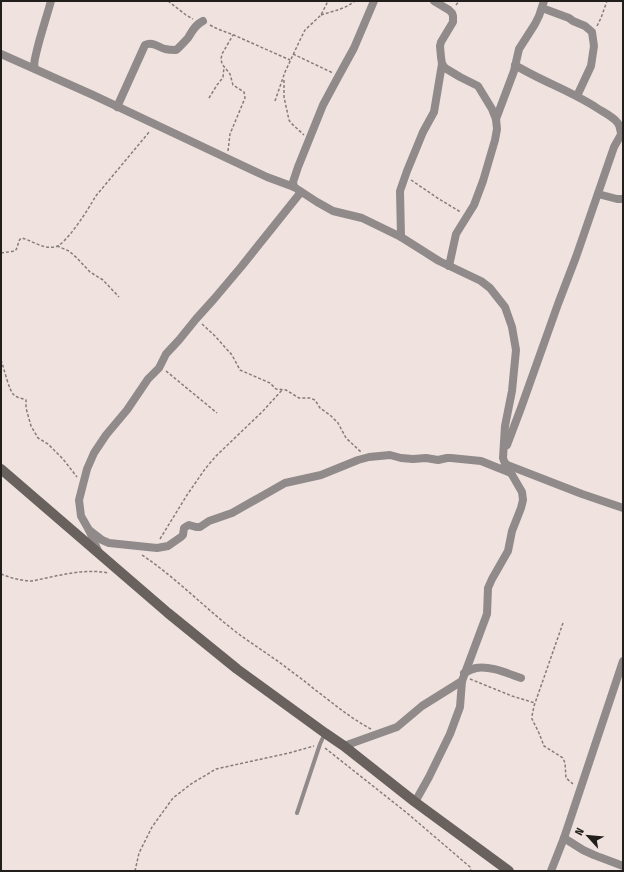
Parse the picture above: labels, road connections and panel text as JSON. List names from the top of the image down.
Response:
{
  "north": "top left"
}
